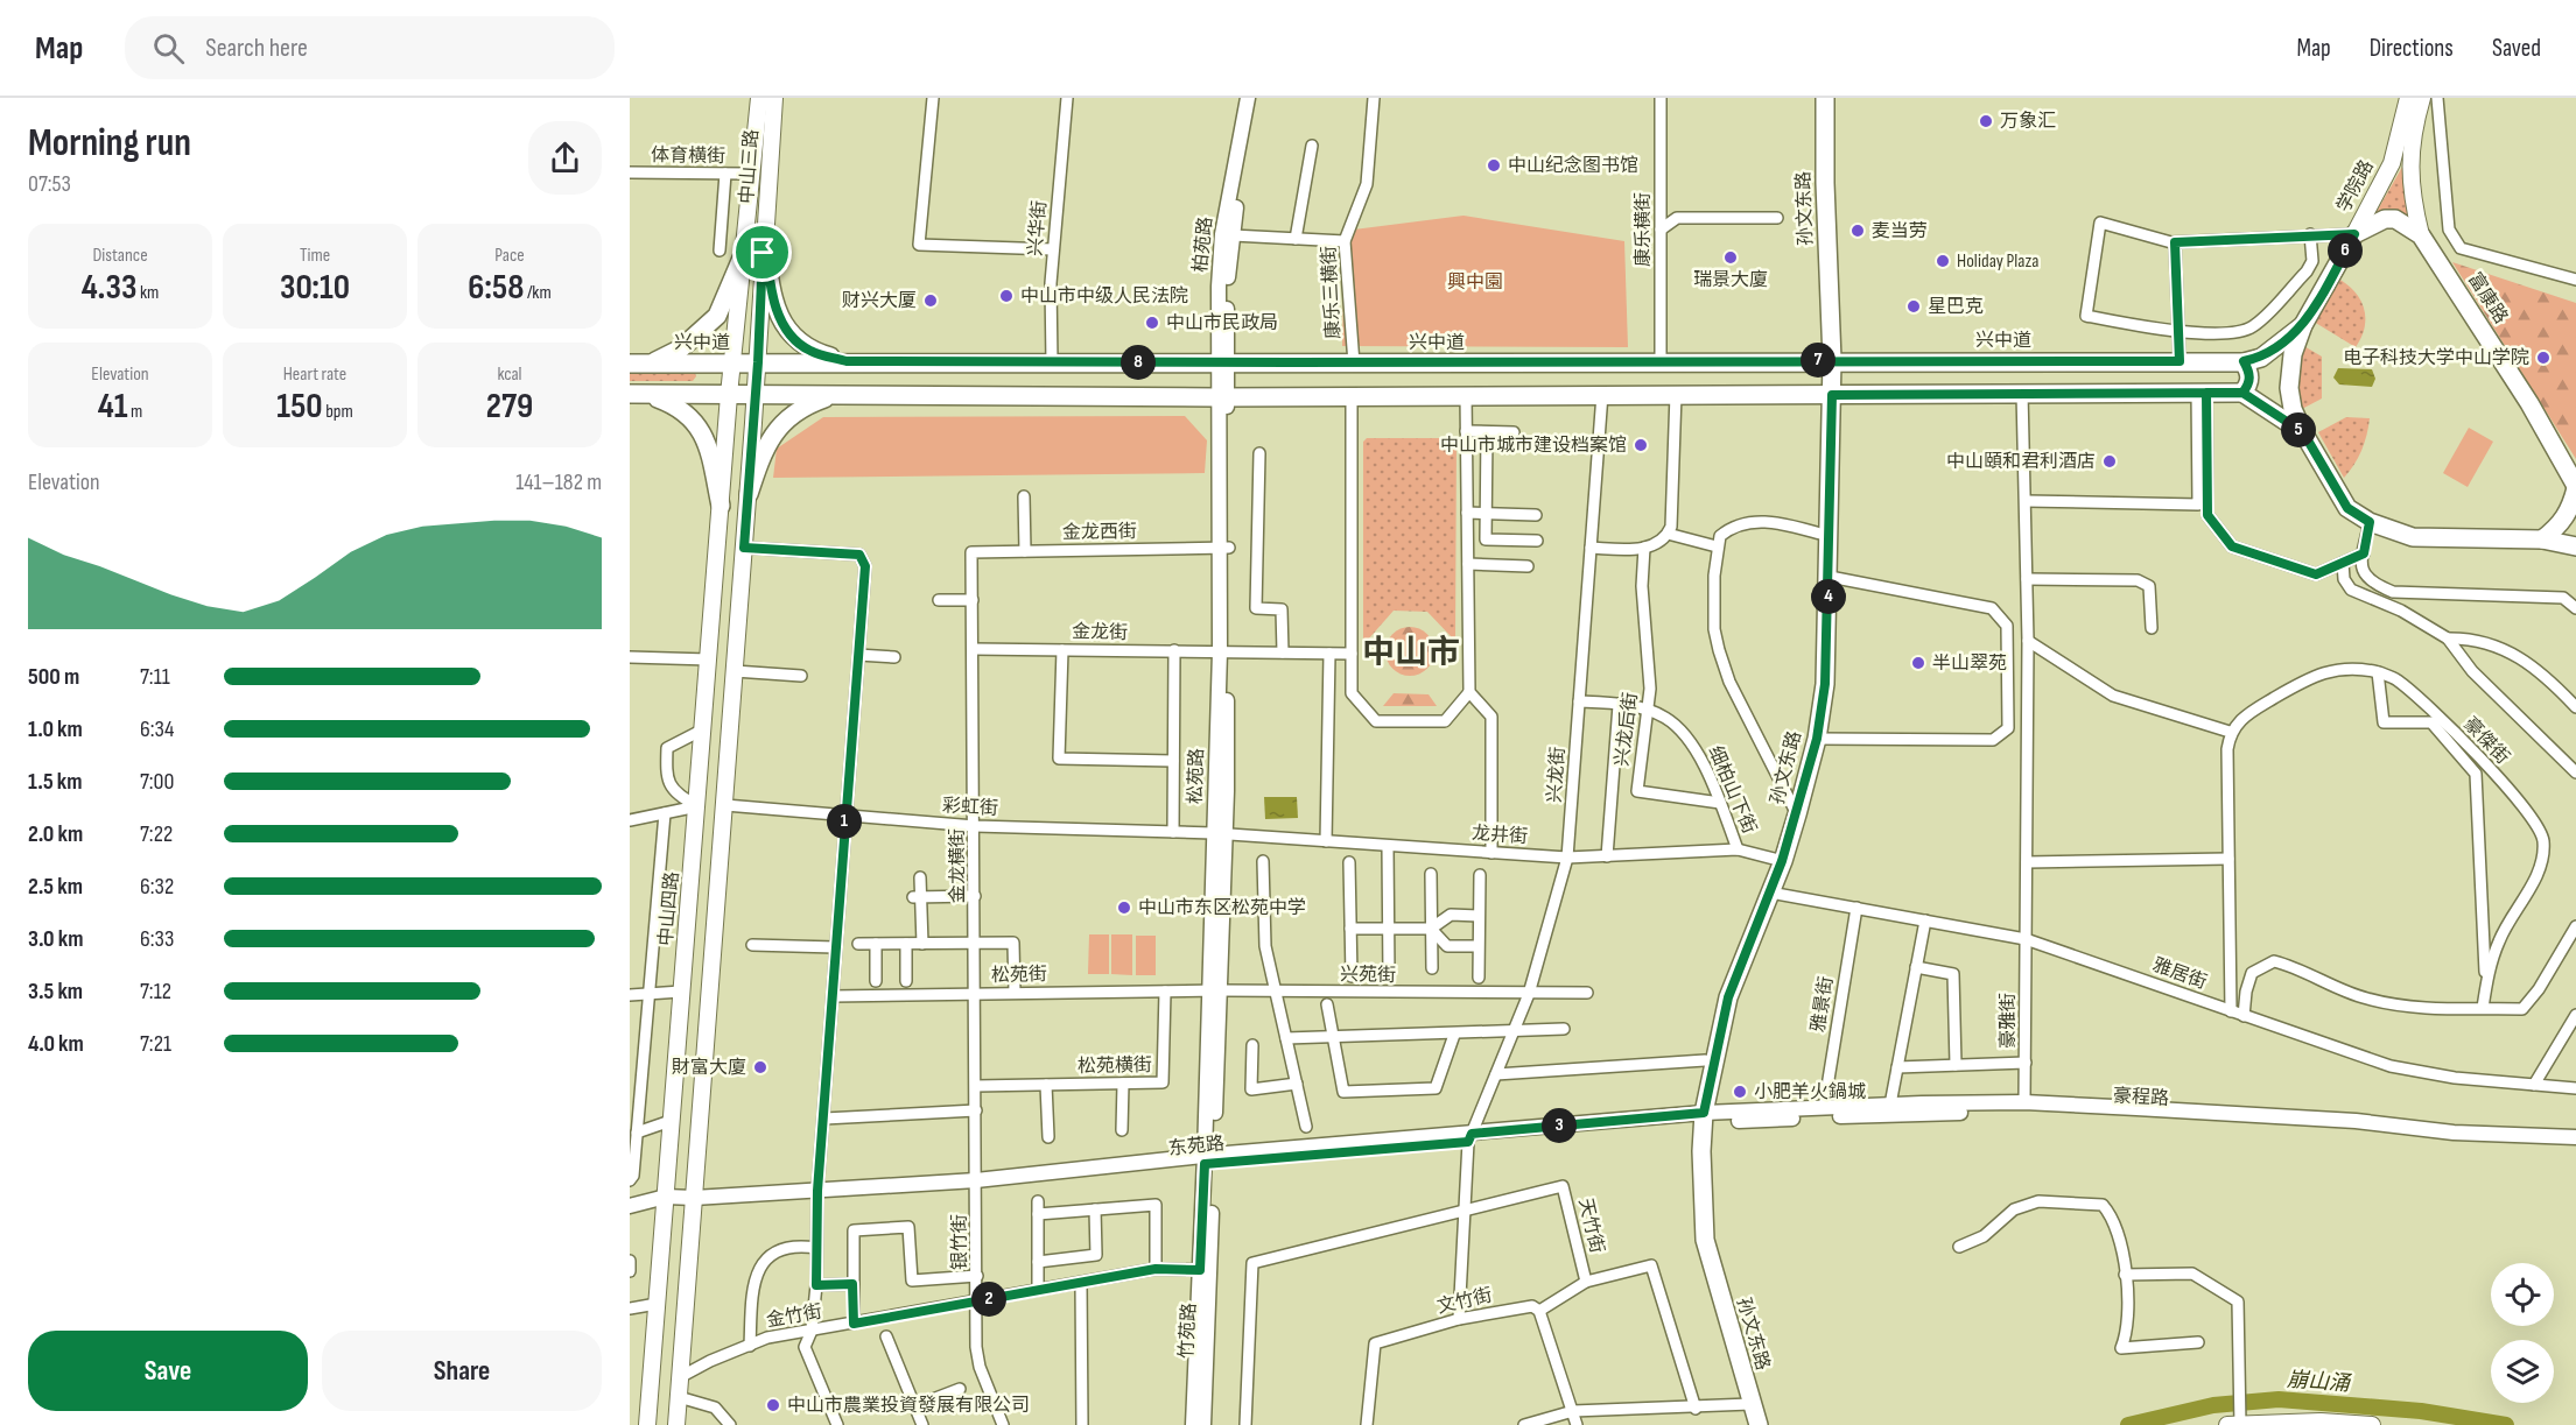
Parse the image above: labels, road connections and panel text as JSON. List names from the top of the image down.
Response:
{
  "streets": {
    "main road": [
      "中山三路",
      "学院路",
      "孙文东路",
      "富康路",
      "兴中道",
      "中山四路"
    ],
    "street": [
      "体育横街",
      "兴华街",
      "康乐横街",
      "柏苑路",
      "康乐三横街",
      "金龙西街",
      "金龙街",
      "兴龙后街",
      "豪傑街",
      "兴龙街",
      "松苑路",
      "细柏山下街",
      "彩虹街",
      "龙井街",
      "金龙横街",
      "雅居街",
      "松苑街",
      "兴苑街",
      "雅景街",
      "豪雅街",
      "松苑横街",
      "豪程路",
      "东苑路",
      "天竹街",
      "银竹街",
      "文竹街",
      "金竹街",
      "竹苑路"
    ]
  },
  "crossings": [
    ["体育横街", "中山三路"],
    ["中山三路", "兴中道"],
    ["中山三路", "中山四路"],
    ["学院路", "富康路"],
    ["孙文东路", "兴中道"],
    ["孙文东路", "龙井街"],
    ["孙文东路", "雅居街"],
    ["孙文东路", "豪程路"],
    ["孙文东路", "东苑路"],
    ["兴华街", "兴中道"],
    ["康乐横街", "兴中道"],
    ["柏苑路", "兴中道"],
    ["柏苑路", "松苑路"],
    ["康乐三横街", "兴中道"],
    ["金龙西街", "松苑路"],
    ["金龙西街", "金龙横街"],
    ["金龙街", "松苑路"],
    ["金龙街", "金龙横街"],
    ["兴龙后街", "细柏山下街"],
    ["兴龙街", "细柏山下街"],
    ["兴龙街", "龙井街"],
    ["兴龙街", "兴苑街"],
    ["兴龙街", "东苑路"],
    ["松苑路", "彩虹街"],
    ["松苑路", "龙井街"],
    ["松苑路", "松苑街"],
    ["松苑路", "兴苑街"],
    ["松苑路", "东苑路"],
    ["松苑路", "竹苑路"],
    ["细柏山下街", "龙井街"],
    ["彩虹街", "龙井街"],
    ["彩虹街", "金龙横街"],
    ["金龙横街", "松苑街"],
    ["金龙横街", "松苑横街"],
    ["金龙横街", "东苑路"],
    ["金龙横街", "银竹街"],
    ["中山四路", "东苑路"],
    ["雅居街", "雅景街"],
    ["雅居街", "豪雅街"],
    ["松苑街", "兴苑街"],
    ["松苑街", "松苑横街"],
    ["雅景街", "豪程路"],
    ["豪雅街", "豪程路"],
    ["豪程路", "东苑路"],
    ["东苑路", "银竹街"],
    ["东苑路", "竹苑路"],
    ["银竹街", "金竹街"],
    ["金竹街", "竹苑路"]
  ],
  "districts": ["中山市"],
  "water": ["崩山涌"],
  "parks": ["興中園"],
  "places": [
    "万象汇",
    "中山纪念图书馆",
    "麦当劳",
    "瑞景大廈",
    "Holiday Plaza",
    "中山市中级人民法院",
    "财兴大厦",
    "星巴克",
    "中山市民政局",
    "电子科技大学中山学院",
    "中山市城市建设档案馆",
    "中山頤和君利酒店",
    "半山翠苑",
    "中山市东区松苑中学",
    "財富大廈",
    "小肥羊火鍋城",
    "中山市農業投資發展有限公司"
  ],
  "page": {
    "header": "Map",
    "search": "Search here",
    "nav": ["Map", "Directions", "Saved"],
    "heading": ["Morning run", "07:53"],
    "stats": [
      ["Distance", "4.33 km"],
      ["Time", "30:10"],
      ["Pace", "6:58 /km"],
      ["Elevation", "41 m"],
      ["Heart rate", "150 bpm"],
      ["kcal", "279"]
    ],
    "pins": [
      "6",
      "7",
      "8",
      "5",
      "4",
      "1",
      "3",
      "2"
    ],
    "chart": ["Elevation", "141–182 m"],
    "list": [
      {
        "name": "500 m",
        "note": "7:11"
      },
      {
        "name": "1.0 km",
        "note": "6:34"
      },
      {
        "name": "1.5 km",
        "note": "7:00"
      },
      {
        "name": "2.0 km",
        "note": "7:22"
      },
      {
        "name": "2.5 km",
        "note": "6:32"
      },
      {
        "name": "3.0 km",
        "note": "6:33"
      },
      {
        "name": "3.5 km",
        "note": "7:12"
      },
      {
        "name": "4.0 km",
        "note": "7:21"
      }
    ],
    "buttons": ["Save", "Share"]
  }
}
